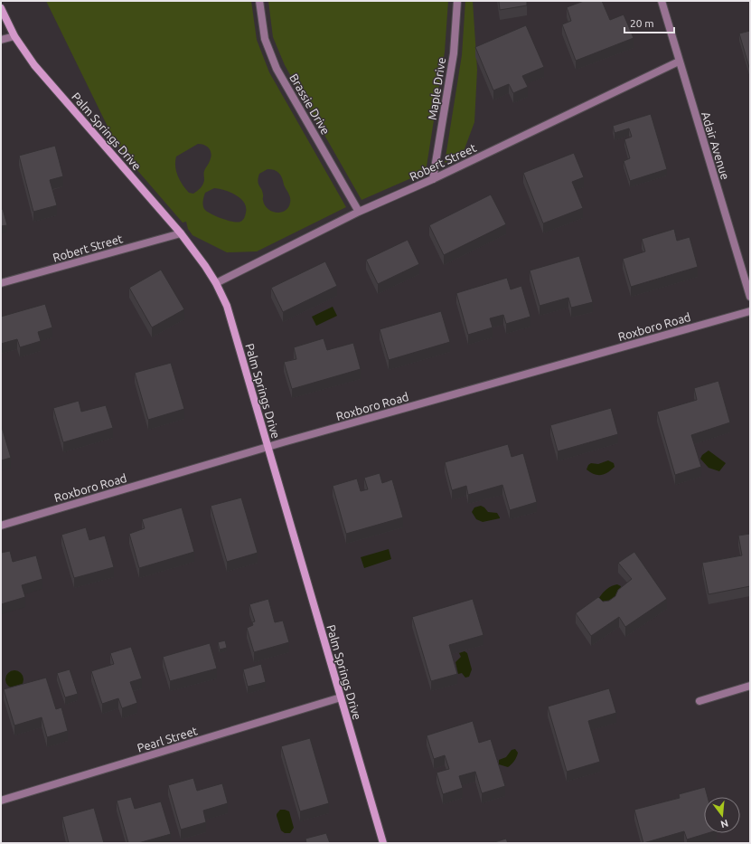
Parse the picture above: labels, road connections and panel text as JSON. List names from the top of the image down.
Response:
{
  "streets": {
    "street": [
      "Maple Drive",
      "Brassie Drive",
      "Palm Springs Drive",
      "Adair Avenue",
      "Robert Street",
      "Roxboro Road",
      "Pearl Street"
    ]
  },
  "crossings": [
    ["Maple Drive", "Robert Street"],
    ["Brassie Drive", "Robert Street"],
    ["Palm Springs Drive", "Robert Street"],
    ["Palm Springs Drive", "Roxboro Road"],
    ["Palm Springs Drive", "Pearl Street"],
    ["Adair Avenue", "Robert Street"]
  ],
  "scale_bar": "20 m",
  "north": "bottom"
}
